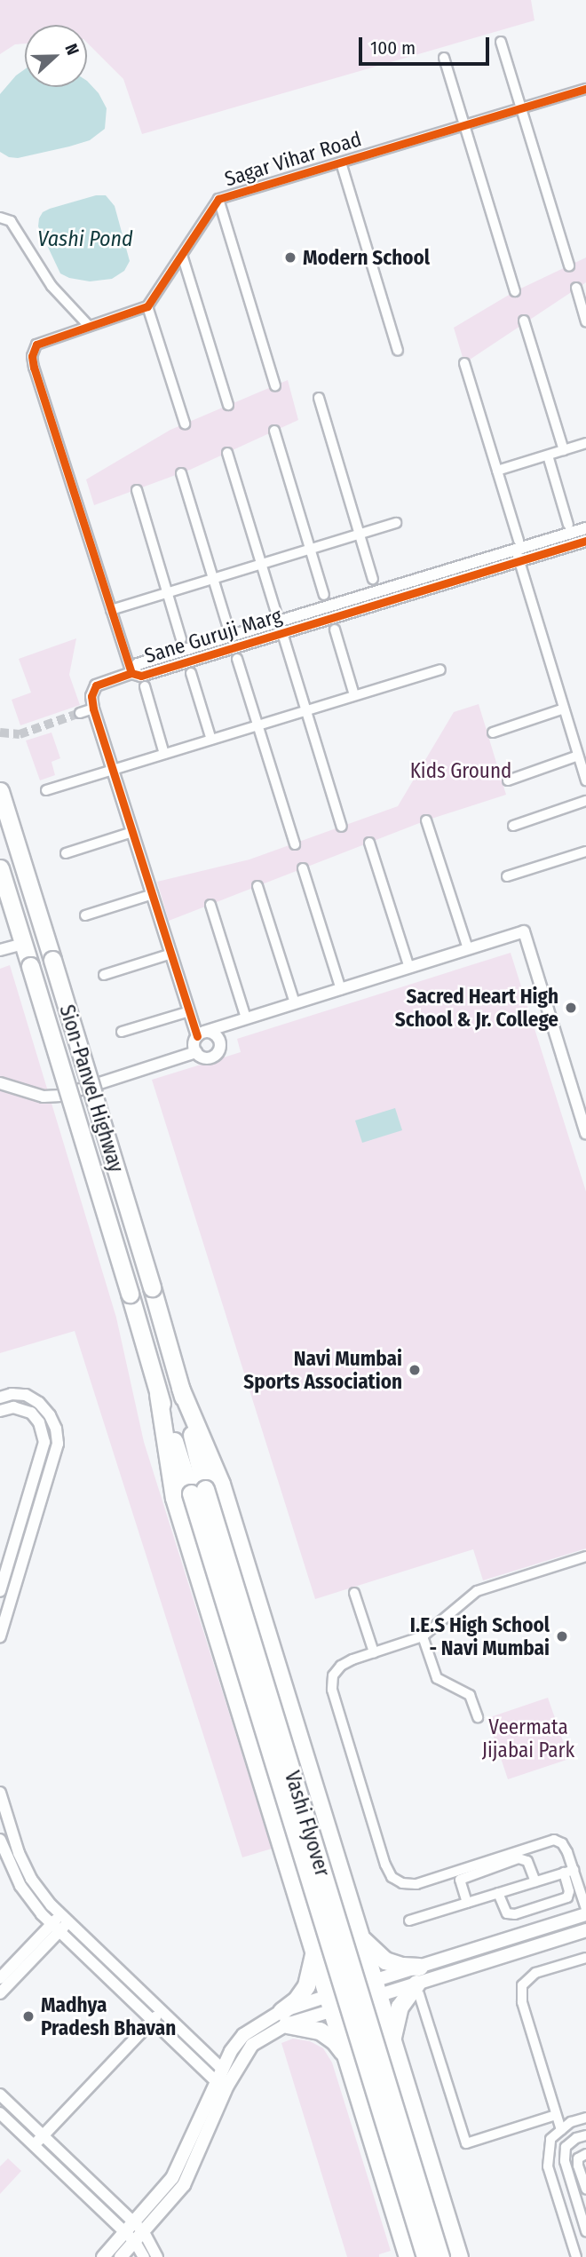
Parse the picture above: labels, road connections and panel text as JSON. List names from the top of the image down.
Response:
{
  "streets": {
    "highway": ["Sion-Panvel Highway", "Vashi Flyover"],
    "street": ["Sagar Vihar Road", "Sane Guruji Marg"]
  },
  "crossings": [
    ["Sion-Panvel Highway", "Vashi Flyover"]
  ],
  "water": ["Vashi Pond"],
  "parks": ["Kids Ground", "Veermata Jijabai Park"],
  "places": [
    "Modern School",
    "Sacred Heart High School & Jr. College",
    "Navi Mumbai Sports Association",
    "I.E.S High School - Navi Mumbai",
    "Madhya Pradesh Bhavan"
  ],
  "scale_bar": "100 m",
  "north": "right"
}
